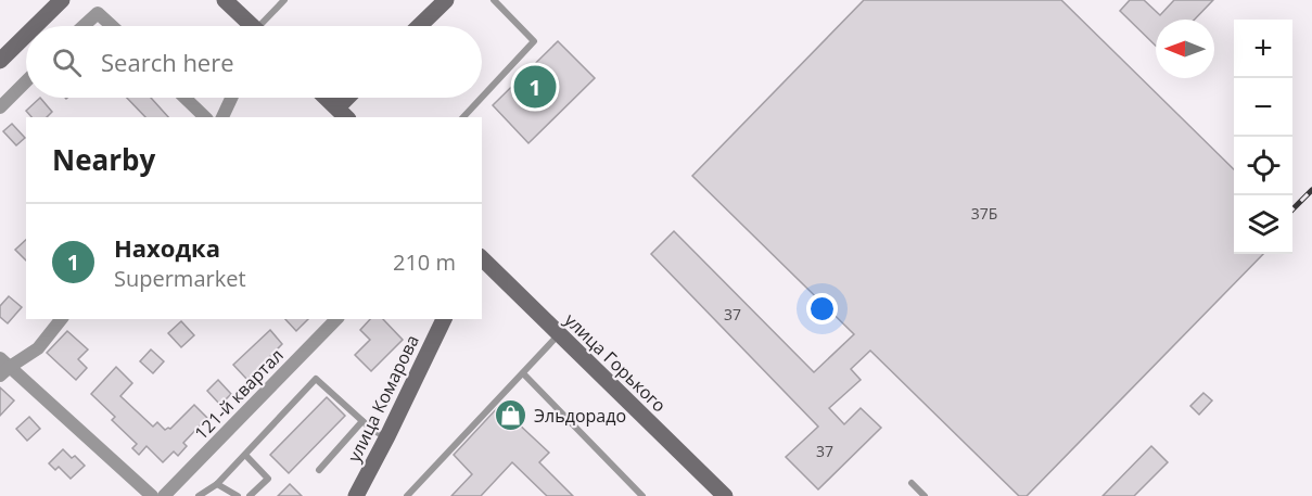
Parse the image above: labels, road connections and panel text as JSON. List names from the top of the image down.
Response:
{
  "streets": {
    "main road": ["улица Горького", "улица Комарова"],
    "street": ["121-й квартал"]
  },
  "places": {
    "shop": ["Эльдорадо"]
  },
  "house_numbers": ["37Б", "37", "37"],
  "north": "left",
  "page": {
    "map_buttons": ["+", "−"],
    "search": "Search here",
    "pins": "1",
    "heading": "Nearby",
    "list": [
      {
        "mark": "1",
        "name": "Находка",
        "note": "Supermarket",
        "value": "210 m"
      }
    ]
  }
}
